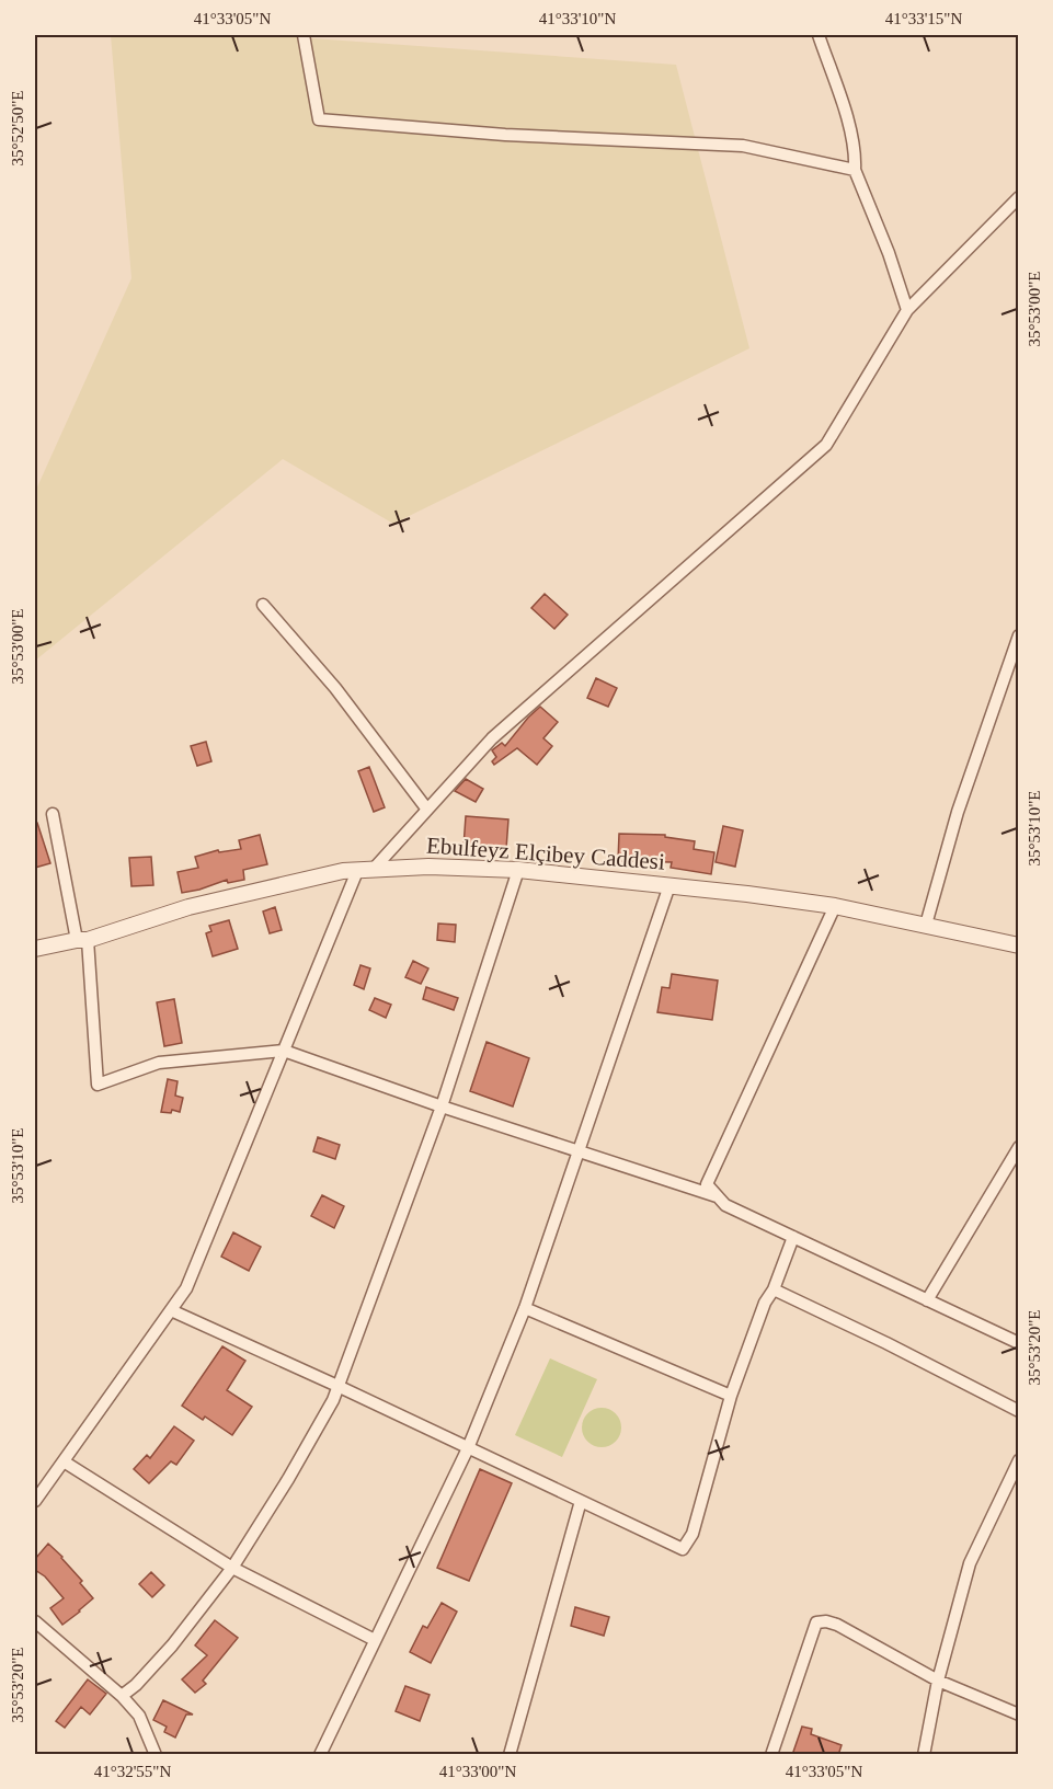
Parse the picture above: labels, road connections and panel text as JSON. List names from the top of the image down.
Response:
{
  "streets": {
    "street": ["Ebulfeyz Elçibey Caddesi"]
  },
  "coordinates": [
    "41°33'05\"N",
    "41°33'10\"N",
    "41°33'15\"N",
    "35°52'50\"E",
    "35°53'00\"E",
    "35°53'10\"E",
    "35°53'20\"E",
    "41°32'55\"N",
    "41°33'00\"N"
  ]
}
